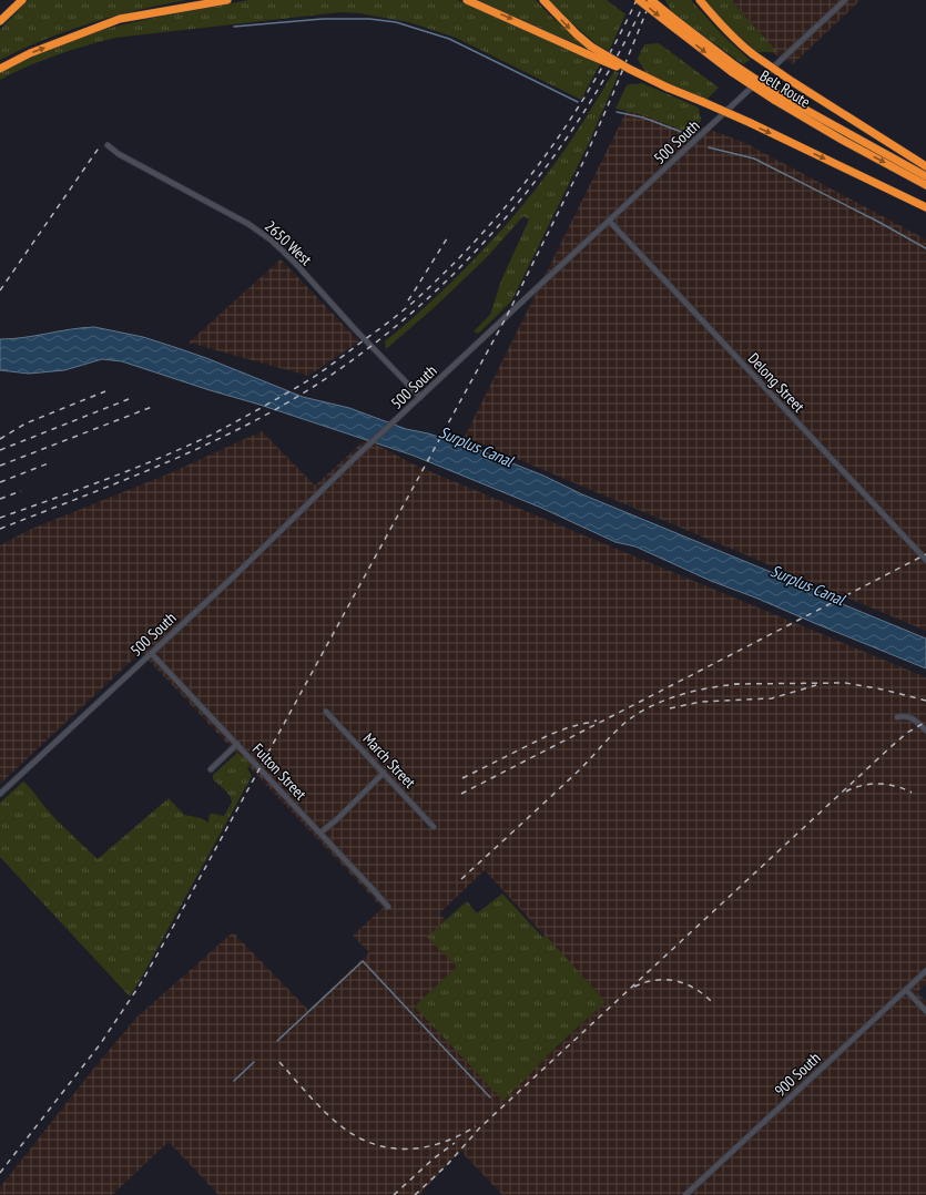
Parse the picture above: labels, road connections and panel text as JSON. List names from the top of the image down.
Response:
{
  "streets": {
    "highway": ["Belt Route"],
    "street": [
      "500 South",
      "2650 West",
      "Delong Street",
      "March Street",
      "Fulton Street",
      "900 South"
    ]
  },
  "crossings": [
    ["500 South", "2650 West"],
    ["500 South", "Delong Street"],
    ["500 South", "Fulton Street"]
  ],
  "water": ["Surplus Canal"]
}
